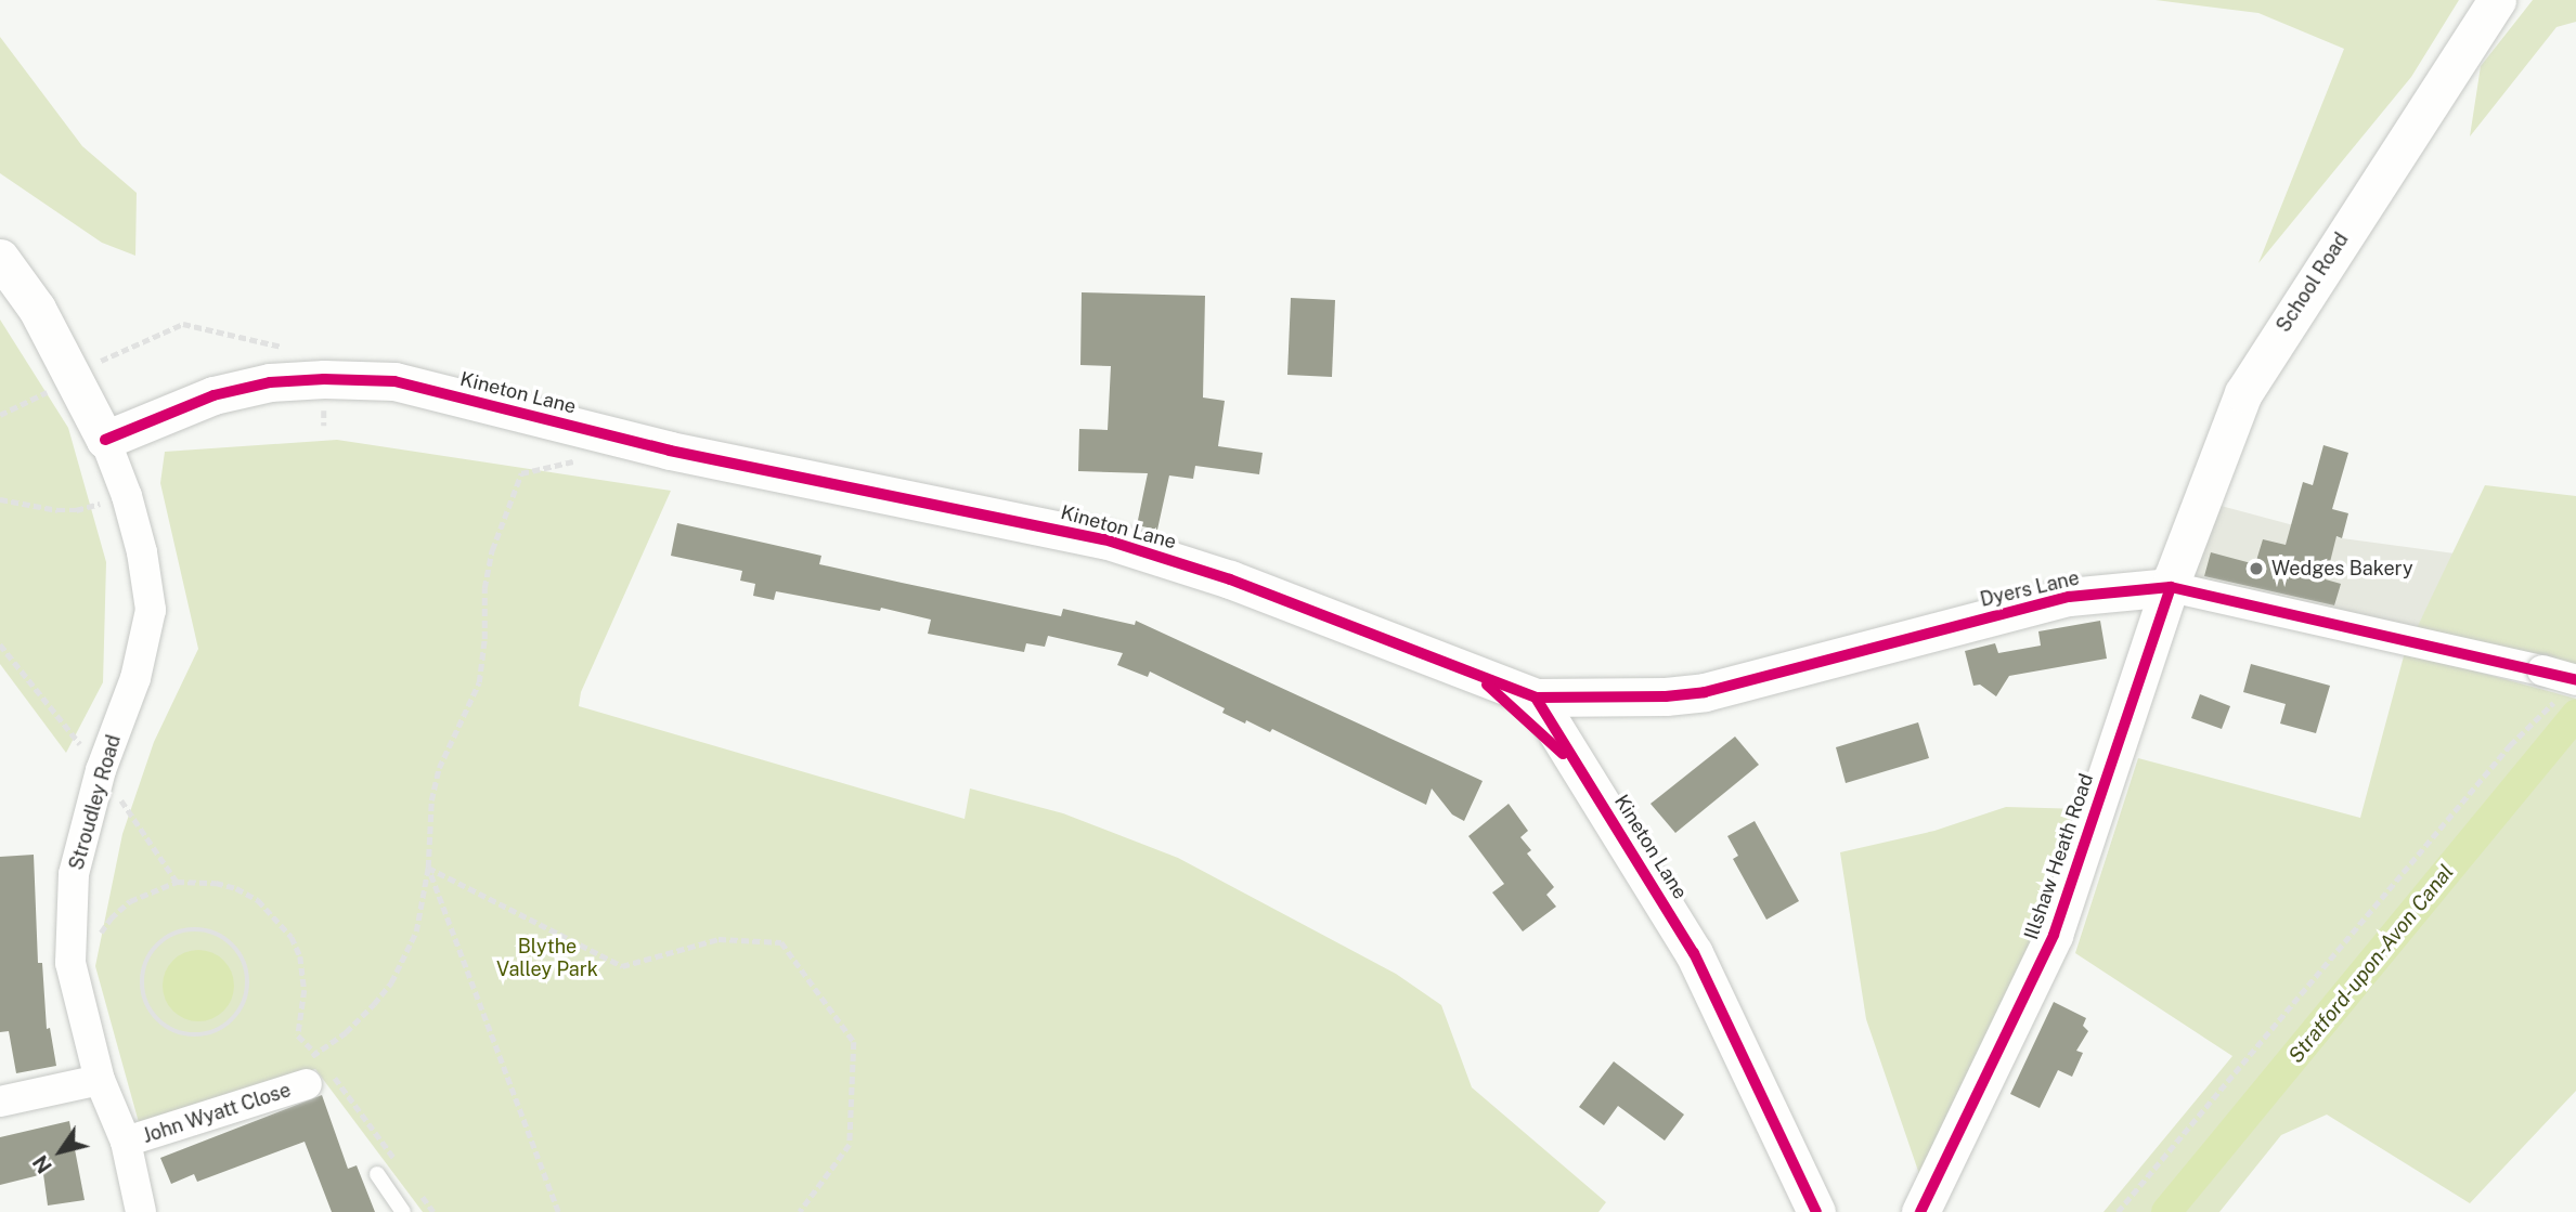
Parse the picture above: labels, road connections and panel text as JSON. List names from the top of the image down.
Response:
{
  "streets": {
    "street": [
      "School Road",
      "Kineton Lane",
      "Dyers Lane",
      "Stroudley Road",
      "Illshaw Heath Road",
      "John Wyatt Close"
    ]
  },
  "crossings": [
    ["School Road", "Dyers Lane"],
    ["School Road", "Illshaw Heath Road"],
    ["Kineton Lane", "Dyers Lane"],
    ["Kineton Lane", "Stroudley Road"],
    ["Dyers Lane", "Illshaw Heath Road"],
    ["Stroudley Road", "John Wyatt Close"]
  ],
  "water": ["Stratford-upon-Avon Canal"],
  "parks": ["Blythe Valley Park"],
  "places": ["Wedges Bakery"],
  "north": "bottom left"
}
